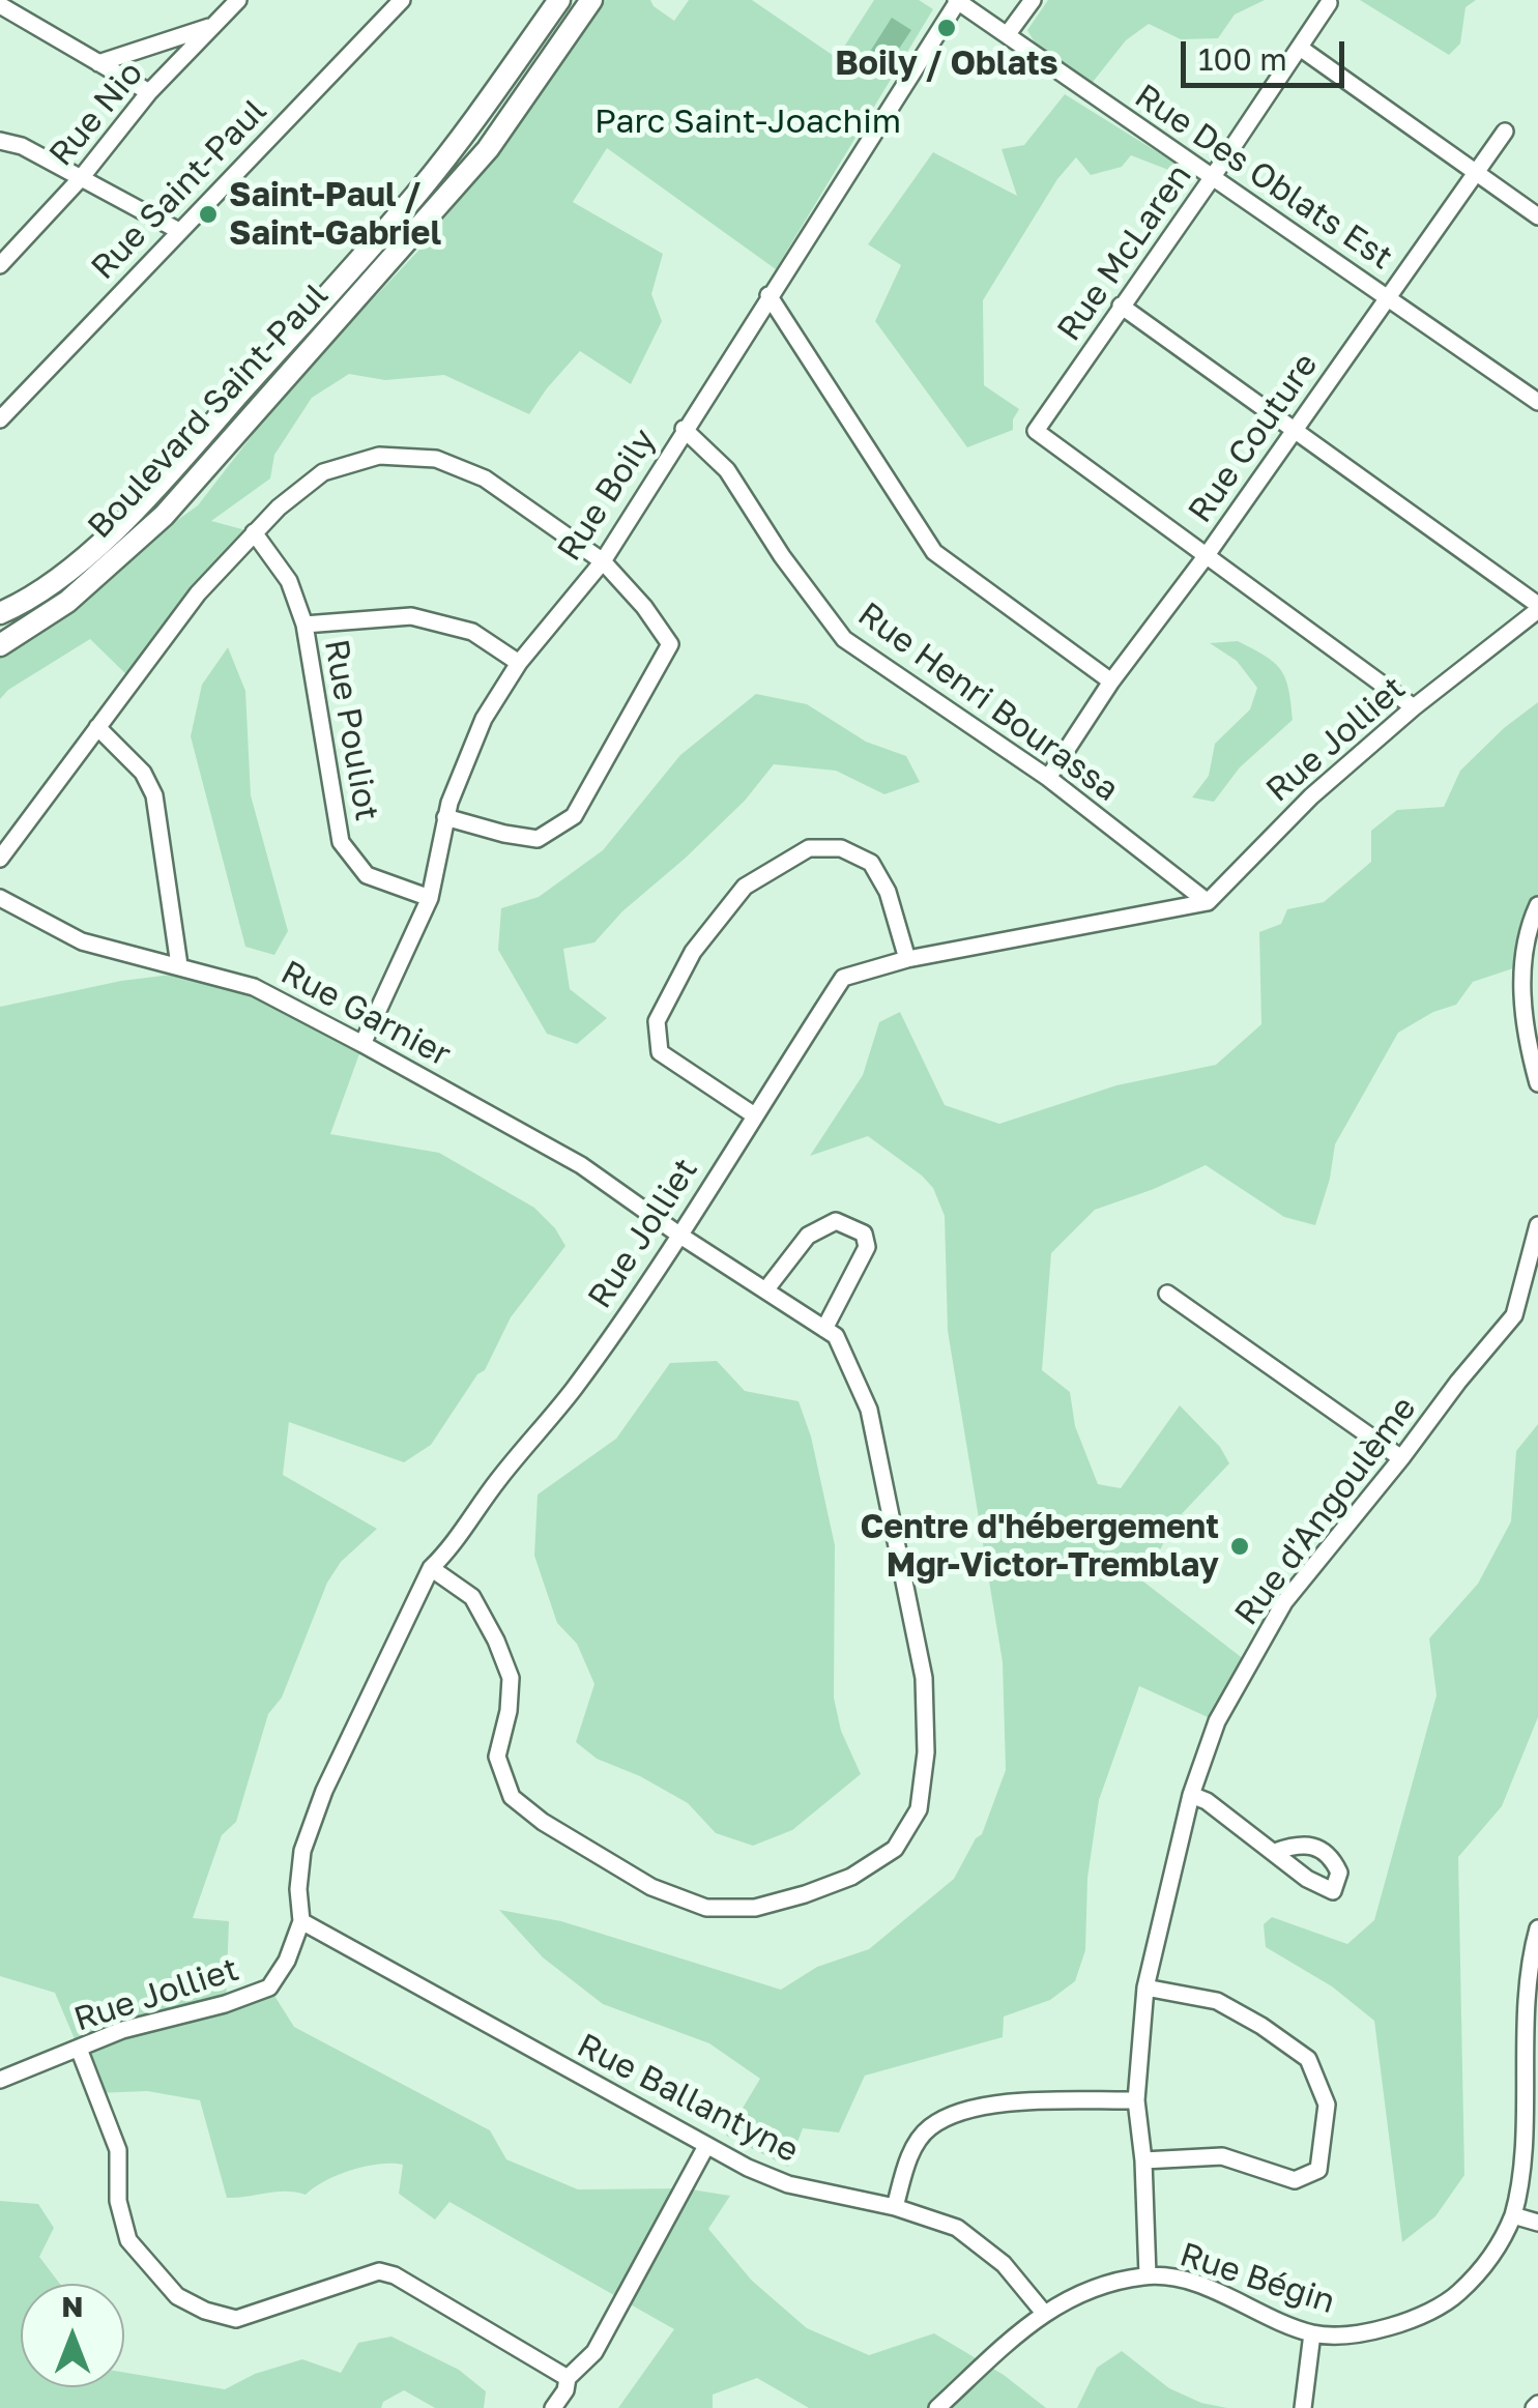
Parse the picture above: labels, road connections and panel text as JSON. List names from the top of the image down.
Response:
{
  "streets": {
    "main road": ["Boulevard Saint-Paul"],
    "street": [
      "Rue Nio",
      "Rue Des Oblats Est",
      "Rue Saint-Paul",
      "Rue McLaren",
      "Rue Couture",
      "Rue Boily",
      "Rue Henri Bourassa",
      "Rue Pouliot",
      "Rue Jolliet",
      "Rue Garnier",
      "Rue d'Angoulème",
      "Rue Ballantyne",
      "Rue Bégin"
    ]
  },
  "crossings": [
    ["Rue Des Oblats Est", "Rue McLaren"],
    ["Rue Des Oblats Est", "Rue Couture"],
    ["Rue Des Oblats Est", "Rue Boily"],
    ["Rue McLaren", "Rue Couture"],
    ["Rue Couture", "Rue Henri Bourassa"],
    ["Rue Boily", "Rue Henri Bourassa"],
    ["Rue Boily", "Rue Pouliot"],
    ["Rue Boily", "Rue Garnier"],
    ["Rue Henri Bourassa", "Rue Jolliet"],
    ["Rue Jolliet", "Rue Garnier"],
    ["Rue Jolliet", "Rue Ballantyne"],
    ["Rue d'Angoulème", "Rue Bégin"],
    ["Rue Ballantyne", "Rue Bégin"]
  ],
  "parks": ["Parc Saint-Joachim"],
  "places": ["Boily / Oblats", "Saint-Paul / Saint-Gabriel", "Centre d'hébergement Mgr-Victor-Tremblay"],
  "scale_bar": "100 m",
  "north": "top"
}
